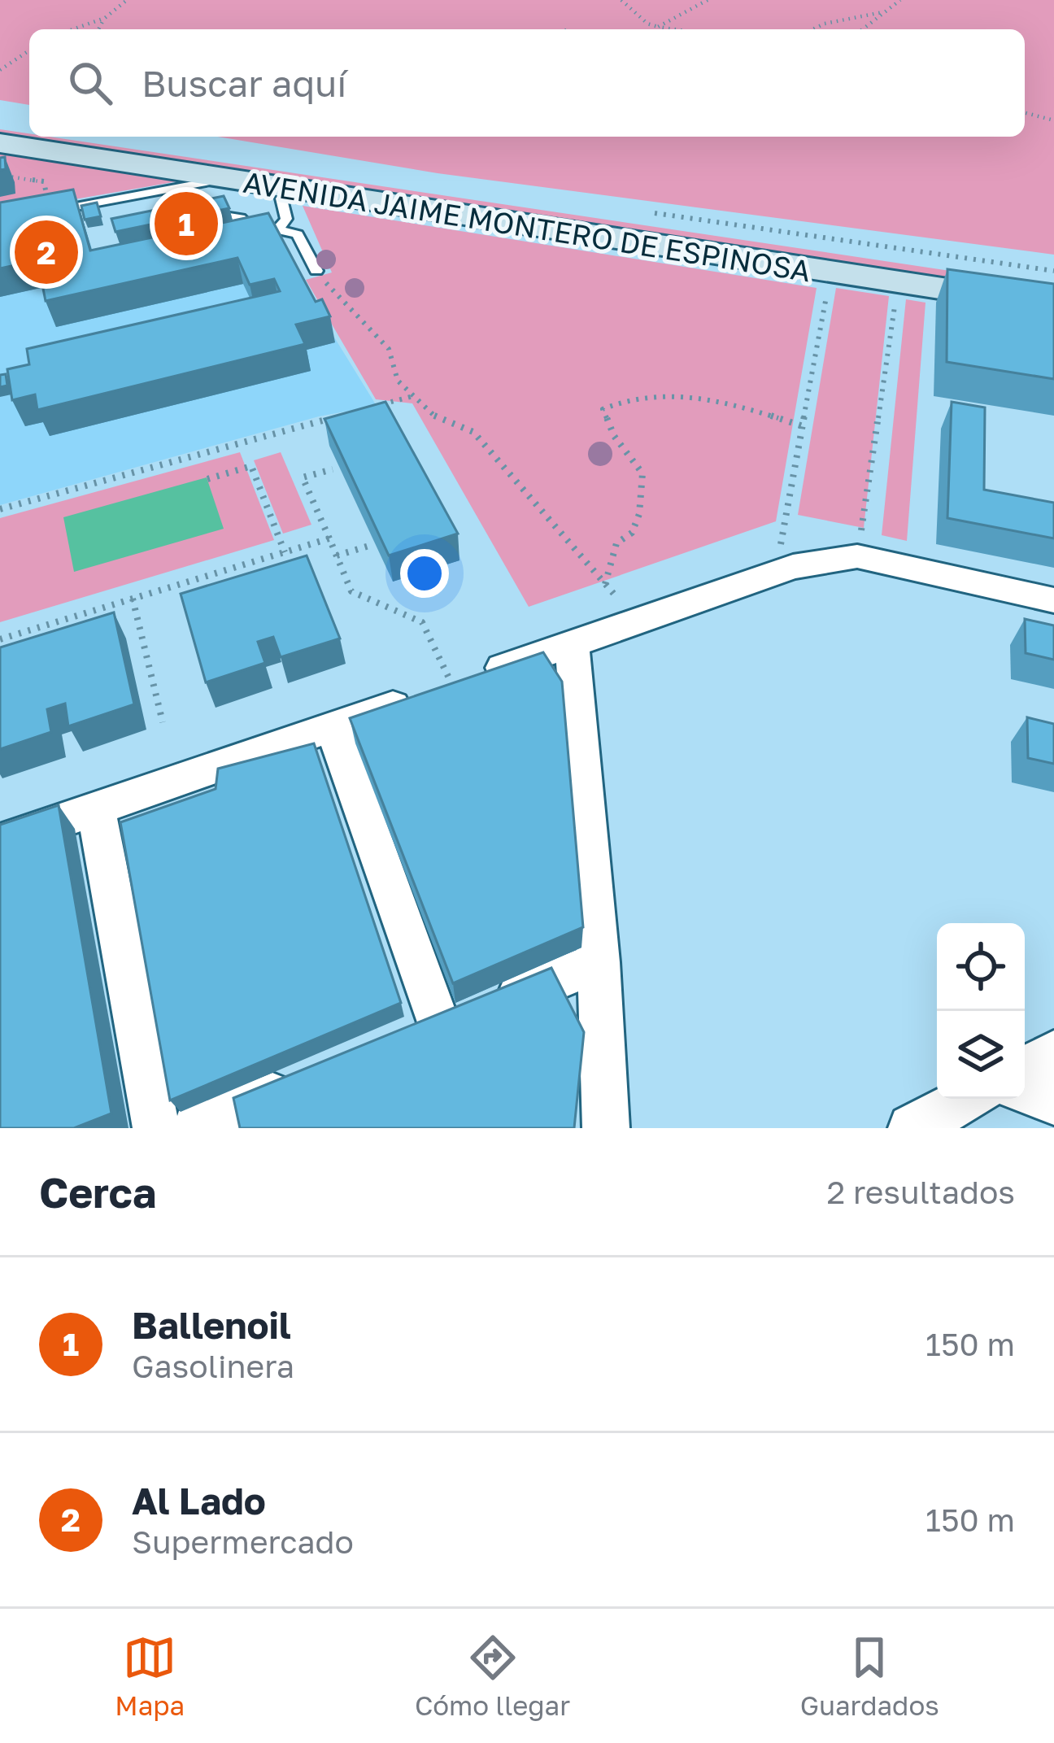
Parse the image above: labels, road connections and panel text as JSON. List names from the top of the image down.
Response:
{
  "streets": {
    "main road": ["AVENIDA JAIME MONTERO DE ESPINOSA"]
  },
  "page": {
    "search": "Buscar aquí",
    "pins": ["1", "2"],
    "heading": ["Cerca", "2 resultados"],
    "list": [
      {
        "mark": "1",
        "name": "Ballenoil",
        "note": "Gasolinera",
        "value": "150 m"
      },
      {
        "mark": "2",
        "name": "Al Lado",
        "note": "Supermercado",
        "value": "150 m"
      }
    ],
    "nav": ["Mapa", "Cómo llegar", "Guardados"]
  }
}
